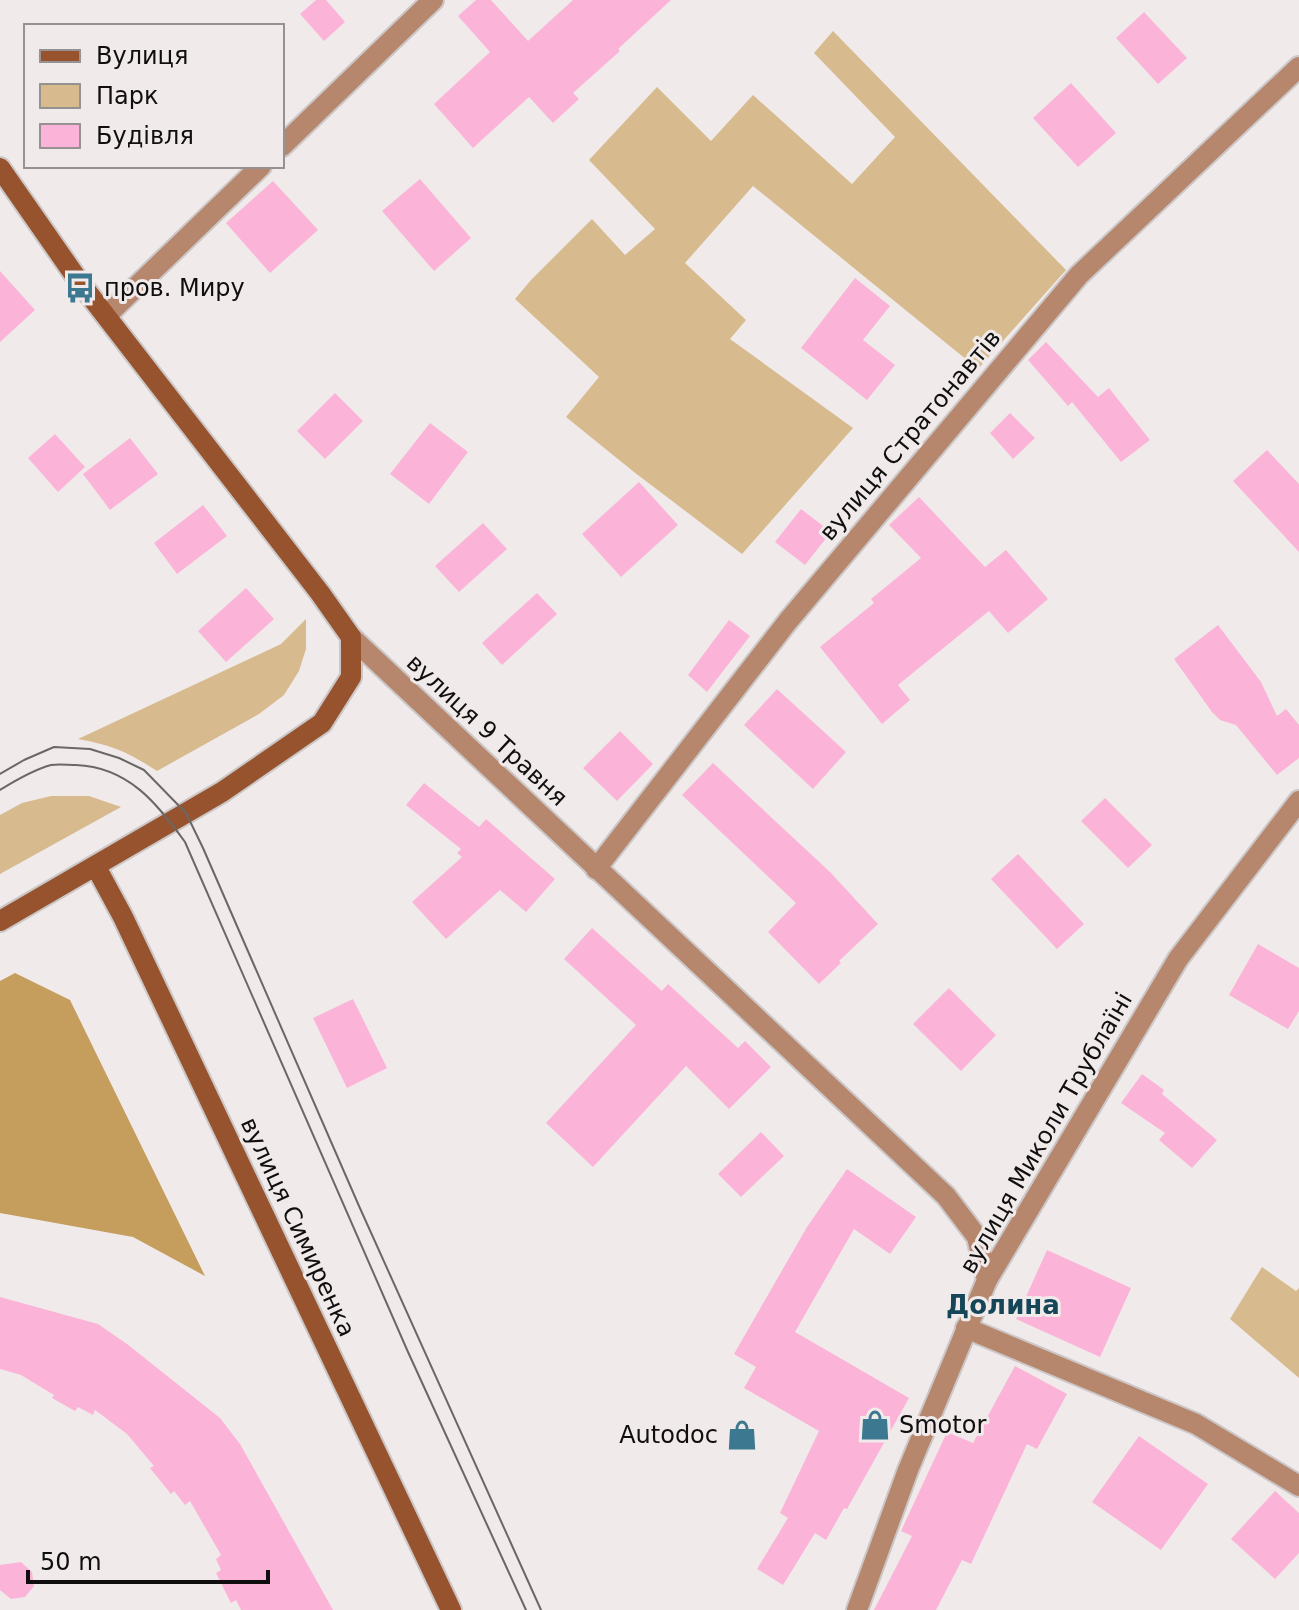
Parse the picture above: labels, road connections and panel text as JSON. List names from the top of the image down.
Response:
{
  "streets": {
    "main road": ["вулиця 9 Травня", "вулиця Симиренка"],
    "street": ["вулиця Стратонавтів", "вулиця Миколи Трублаїні"]
  },
  "crossings": [
    ["вулиця Стратонавтів", "вулиця 9 Травня"],
    ["вулиця 9 Травня", "вулиця Миколи Трублаїні"]
  ],
  "districts": ["Долина"],
  "places": {
    "bus stop": ["пров. Миру"],
    "shop": ["Smotor", "Autodoc"]
  },
  "legend": ["Вулиця", "Парк", "Будівля"],
  "scale_bar": "50 m"
}
